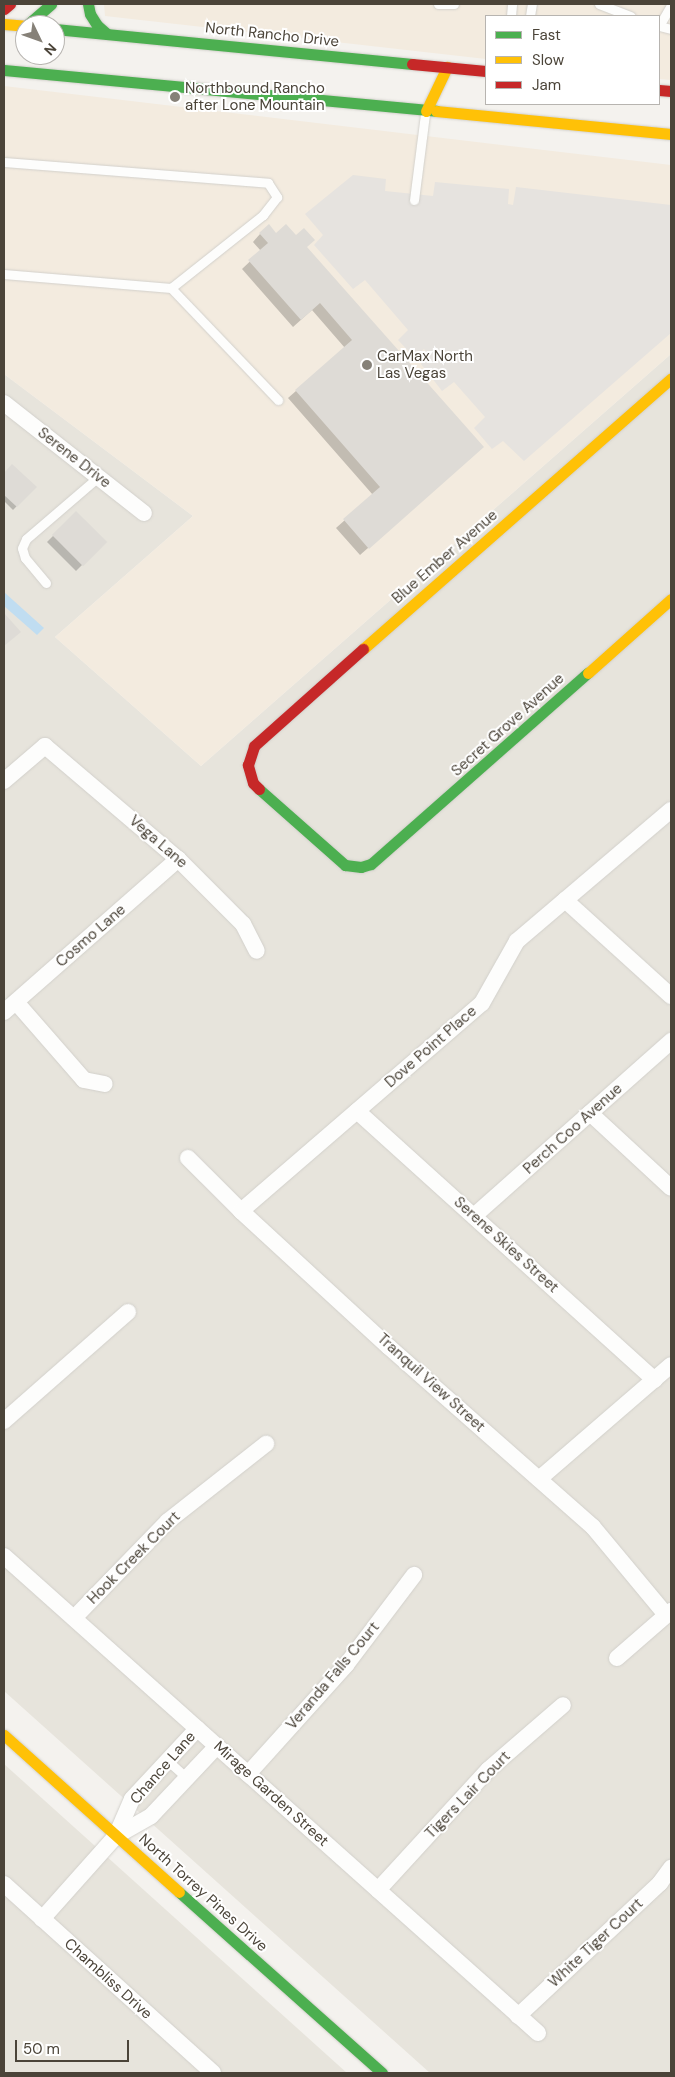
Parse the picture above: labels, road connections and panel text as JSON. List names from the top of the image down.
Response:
{
  "streets": {
    "street": [
      "North Rancho Drive",
      "Serene Drive",
      "Blue Ember Avenue",
      "Secret Grove Avenue",
      "Vega Lane",
      "Cosmo Lane",
      "Dove Point Place",
      "Perch Coo Avenue",
      "Serene Skies Street",
      "Tranquil View Street",
      "Hook Creek Court",
      "Veranda Falls Court",
      "Chance Lane",
      "Mirage Garden Street",
      "Tigers Lair Court",
      "North Torrey Pines Drive",
      "White Tiger Court",
      "Chambliss Drive"
    ]
  },
  "crossings": [
    ["Blue Ember Avenue", "Secret Grove Avenue"],
    ["Vega Lane", "Cosmo Lane"],
    ["Dove Point Place", "Serene Skies Street"],
    ["Dove Point Place", "Tranquil View Street"],
    ["Perch Coo Avenue", "Serene Skies Street"],
    ["Hook Creek Court", "Mirage Garden Street"],
    ["Veranda Falls Court", "Mirage Garden Street"],
    ["Chance Lane", "Mirage Garden Street"],
    ["Chance Lane", "North Torrey Pines Drive"],
    ["Chance Lane", "Chambliss Drive"],
    ["Mirage Garden Street", "Tigers Lair Court"],
    ["Mirage Garden Street", "White Tiger Court"]
  ],
  "places": ["Northbound Rancho after Lone Mountain", "CarMax North Las Vegas"],
  "legend": ["Fast", "Slow", "Jam"],
  "scale_bar": "50 m",
  "north": "bottom right"
}
